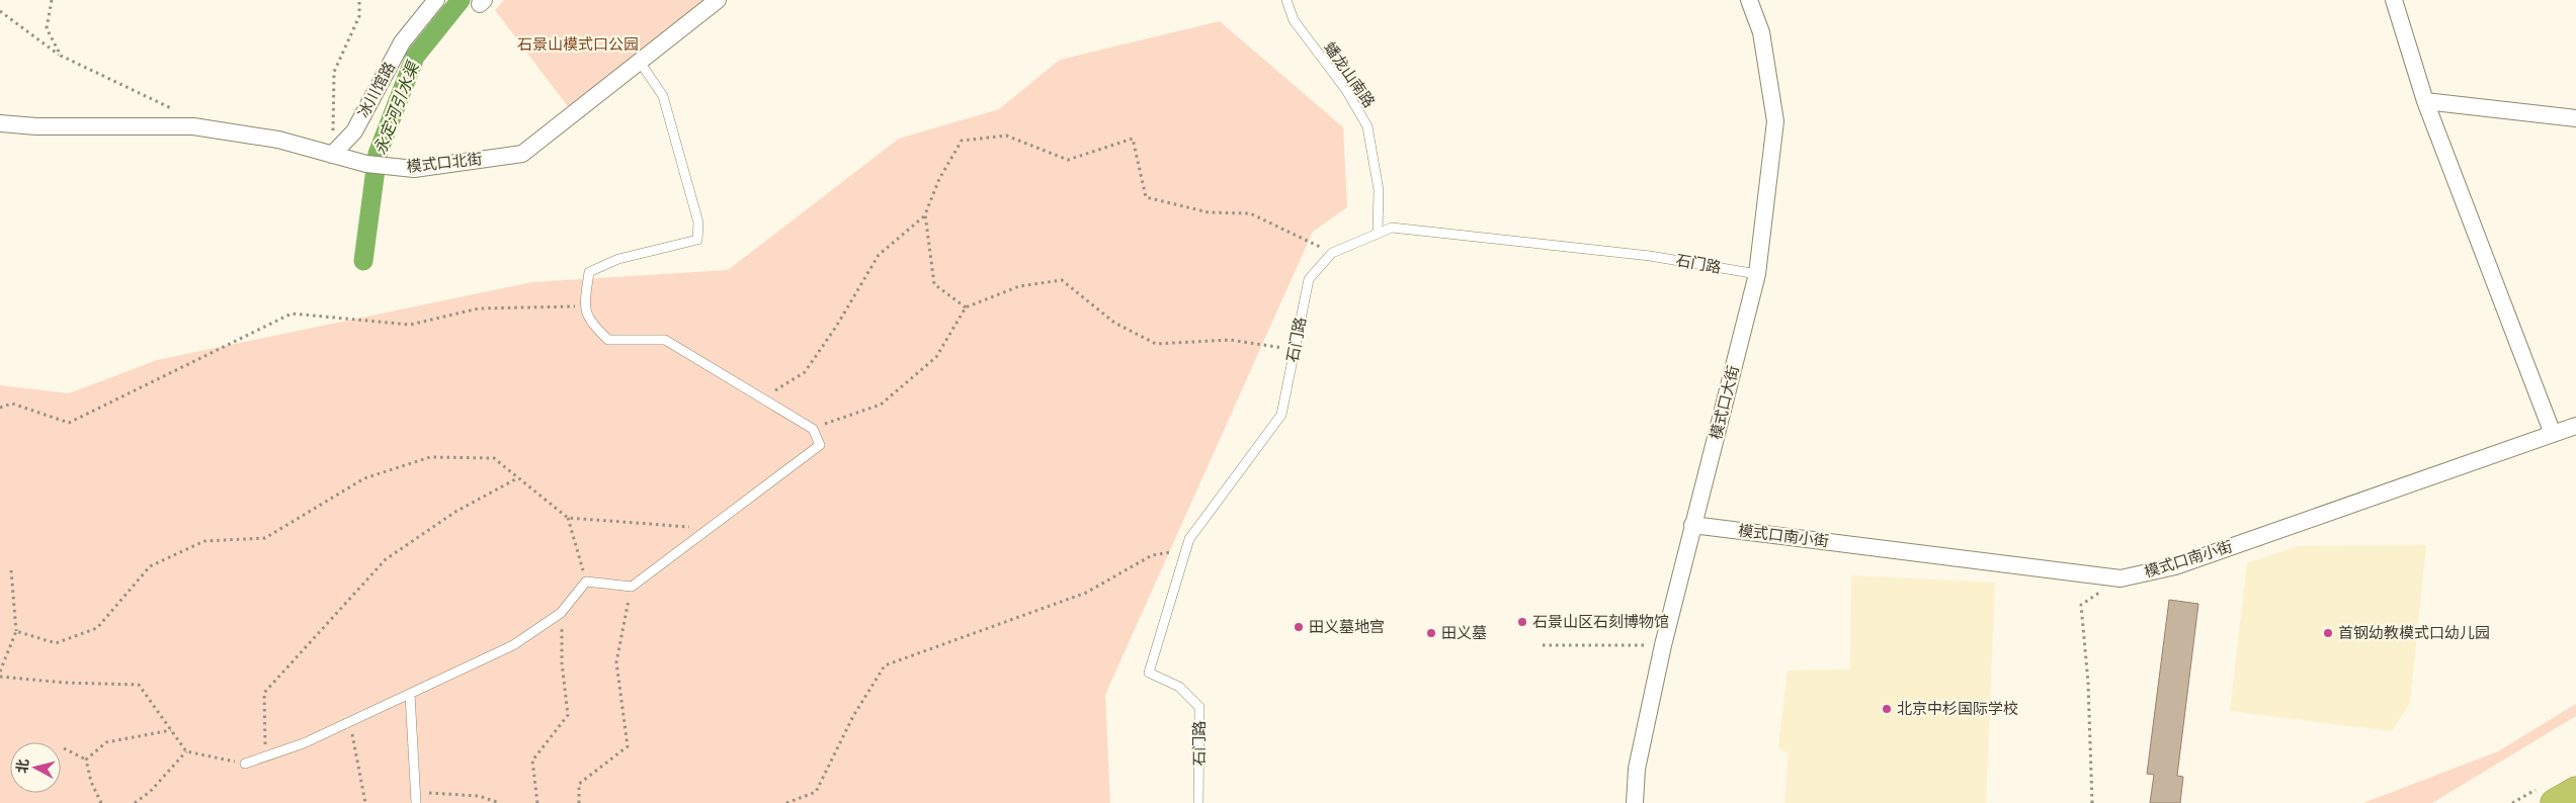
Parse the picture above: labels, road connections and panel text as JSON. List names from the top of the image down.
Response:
{
  "streets": {
    "street": [
      "冰川馆路",
      "模式口北街",
      "模式口大街",
      "模式口南小街"
    ],
    "lane": ["蟠龙山南路", "石门路"]
  },
  "crossings": [
    ["蟠龙山南路", "石门路"],
    ["冰川馆路", "模式口北街"],
    ["石门路", "模式口大街"],
    ["模式口大街", "模式口南小街"]
  ],
  "water": ["永定河引水渠"],
  "parks": ["石景山模式口公园"],
  "places": [
    "石景山区石刻博物馆",
    "田义墓地宫",
    "田义墓",
    "首钢幼教模式口幼儿园",
    "北京中杉国际学校"
  ],
  "north": "left"
}
